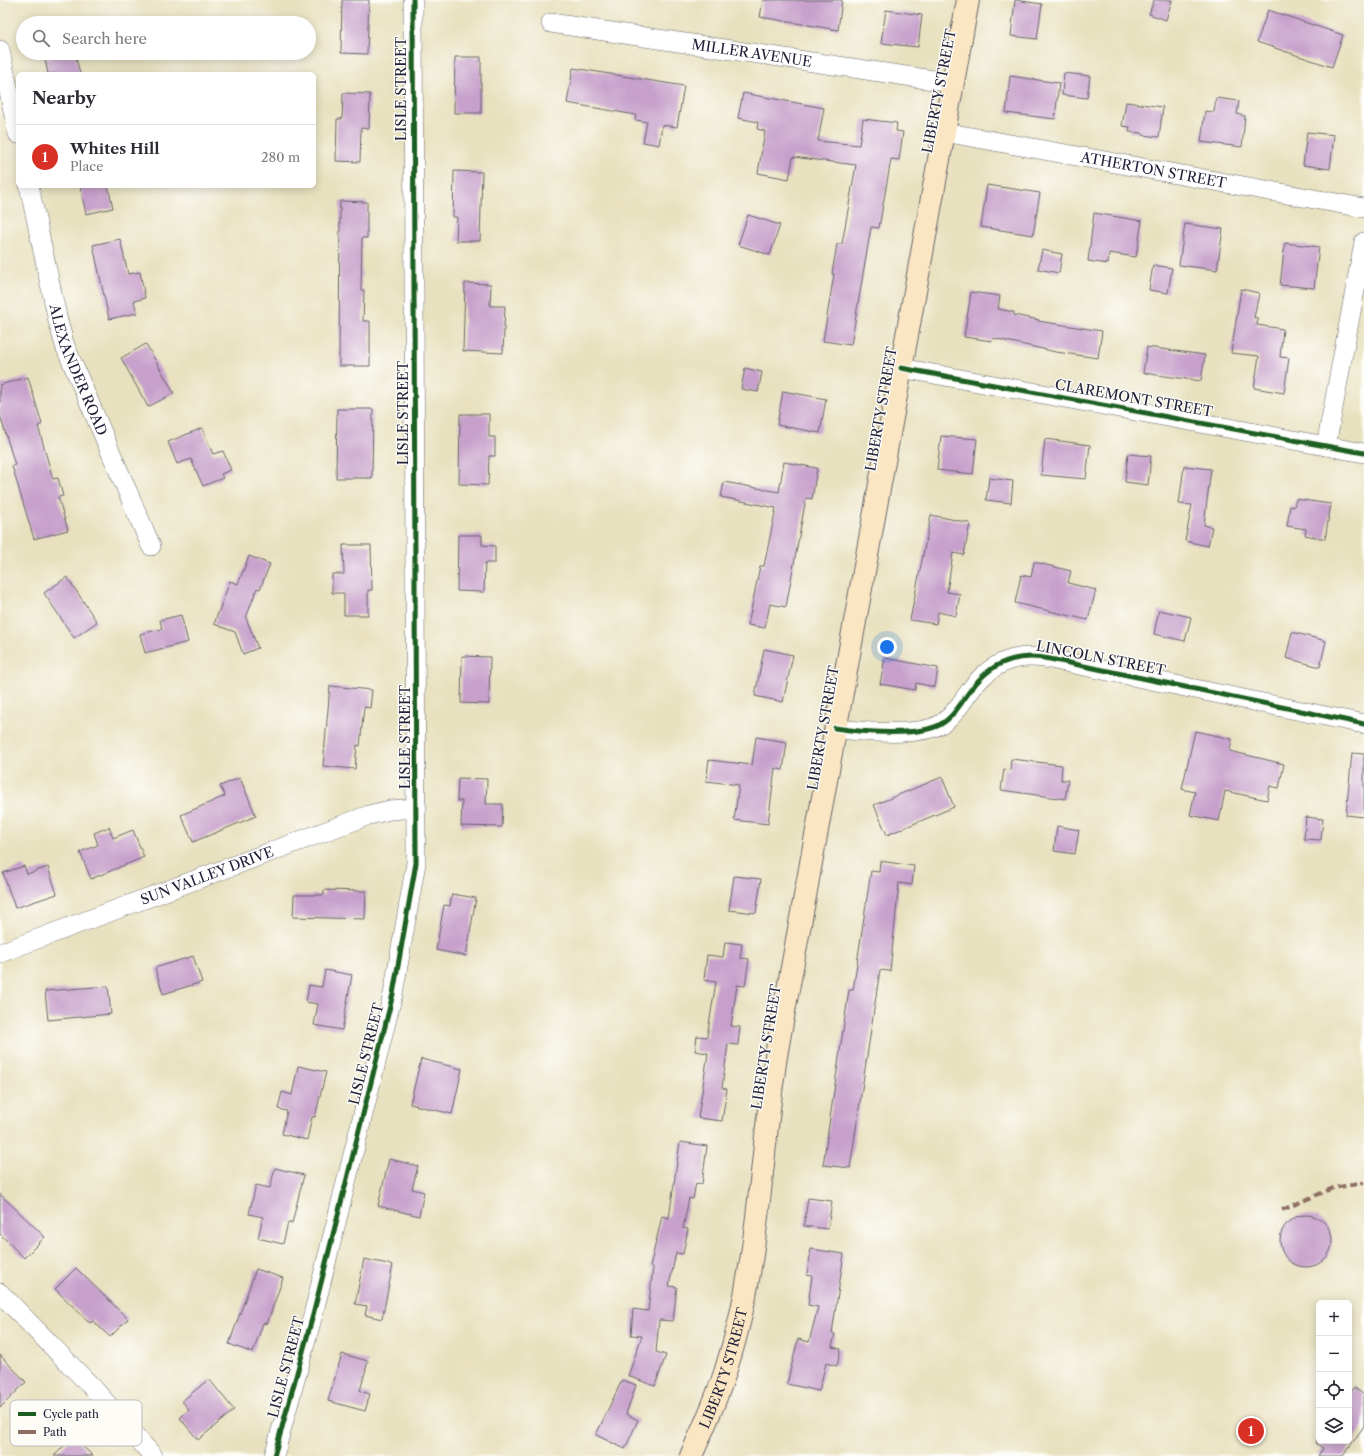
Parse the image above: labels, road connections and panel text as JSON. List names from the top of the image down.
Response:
{
  "streets": {
    "main road": ["LIBERTY STREET"],
    "street": [
      "MILLER AVENUE",
      "LISLE STREET",
      "ATHERTON STREET",
      "ALEXANDER ROAD",
      "CLAREMONT STREET",
      "LINCOLN STREET",
      "SUN VALLEY DRIVE"
    ]
  },
  "crossings": [
    ["MILLER AVENUE", "LIBERTY STREET"],
    ["LISLE STREET", "SUN VALLEY DRIVE"],
    ["LIBERTY STREET", "ATHERTON STREET"],
    ["LIBERTY STREET", "CLAREMONT STREET"],
    ["LIBERTY STREET", "LINCOLN STREET"]
  ],
  "legend": ["Cycle path", "Path"],
  "page": {
    "search": "Search here",
    "heading": "Nearby",
    "list": [
      {
        "mark": "1",
        "name": "Whites Hill",
        "note": "Place",
        "value": "280 m"
      }
    ],
    "map_buttons": ["+", "−"],
    "pins": "1"
  }
}
